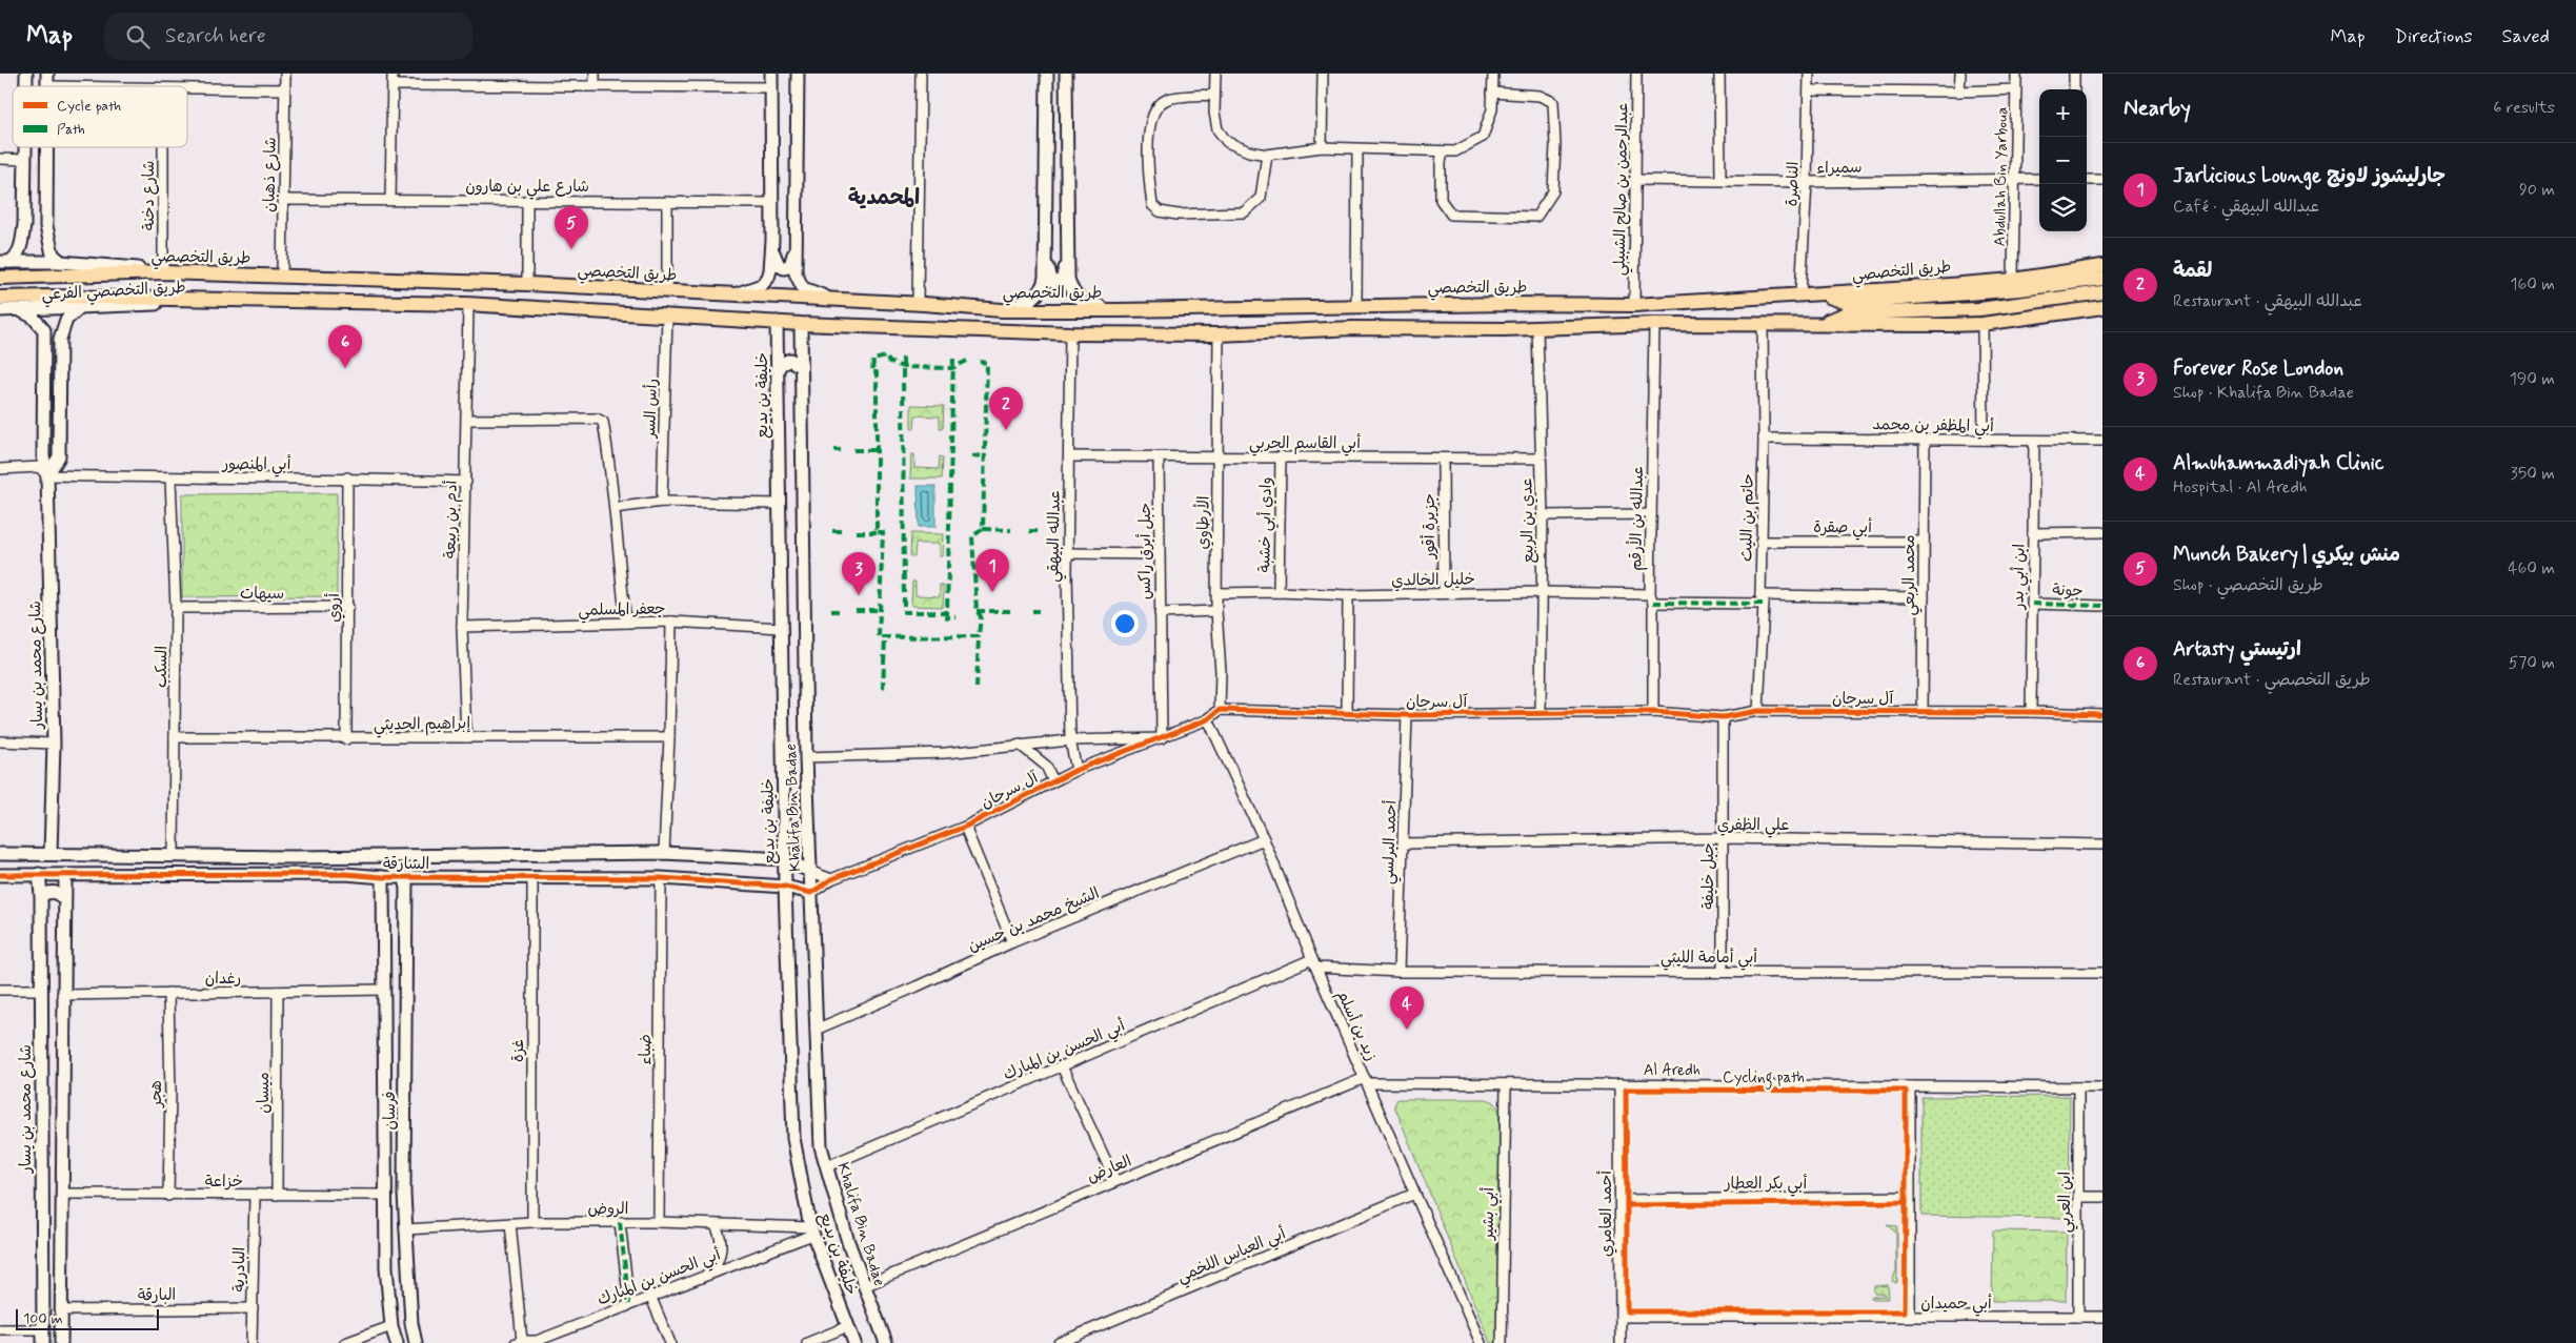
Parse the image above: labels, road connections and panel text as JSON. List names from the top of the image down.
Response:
{
  "streets": {
    "main road": ["طريق التخصصي"],
    "street": [
      "سميراء",
      "شارع ذهبان",
      "Abdullah Bin Yarboua",
      "الناصرة",
      "شارع علي بن هارون",
      "عبدالرحمن بن صالح الشبيلي",
      "شارع دخنة",
      "طريق التخصصي الفرعي",
      "خليفة بن بديع",
      "رأس السر",
      "أبي المظفر بن محمد",
      "أبي القاسم الحربي",
      "أبي المنصور",
      "حاتم بن الليث",
      "عبدالله بن الأرقم",
      "أدم بن ربيعة",
      "عدي بن الربيع",
      "الأرطاوي",
      "وادي أبي خشبة",
      "جزيرة أقور",
      "أبي صقرة",
      "عبدالله البيهقي",
      "جبل أبرق راكس",
      "محمد الربعي",
      "ابن أبي بدر",
      "خليل الخالدي",
      "جونة",
      "سيهات",
      "أروي",
      "جعفر المسلمي",
      "شارع محمد بن يسار",
      "السكب",
      "آل سرحان",
      "إبراهيم الحديثي",
      "Khalifa Bin Badae",
      "علي الظفري",
      "أحمد البرلسي",
      "الشارقة",
      "جبل خليفة",
      "الشيخ محمد بن حسين",
      "أبي أمامة الليثي",
      "رغدان",
      "زيد بن أسلم",
      "ضباء",
      "أبي الحسن بن المبارك",
      "غزة",
      "Al Aredh",
      "ميسان",
      "هجر",
      "فرسان",
      "العارض",
      "خزاعة",
      "أبي بكر العطار",
      "ابن العربي",
      "الروض",
      "أبي بشير",
      "أحمد العامري",
      "أبي العباس اللخمي",
      "البادرية",
      "البارقة",
      "أبي حميدان"
    ],
    "cycle path": ["Cycling path"]
  },
  "crossings": [
    ["سميراء", "Abdullah Bin Yarboua"],
    ["سميراء", "الناصرة"],
    ["سميراء", "عبدالرحمن بن صالح الشبيلي"],
    ["شارع ذهبان", "شارع علي بن هارون"],
    ["شارع ذهبان", "طريق التخصصي"],
    ["Abdullah Bin Yarboua", "طريق التخصصي"],
    ["الناصرة", "طريق التخصصي"],
    ["عبدالرحمن بن صالح الشبيلي", "طريق التخصصي"],
    ["شارع دخنة", "طريق التخصصي"],
    ["شارع دخنة", "طريق التخصصي الفرعي"],
    ["طريق التخصصي", "طريق التخصصي الفرعي"],
    ["طريق التخصصي الفرعي", "شارع محمد بن يسار"],
    ["خليفة بن بديع", "جعفر المسلمي"],
    ["خليفة بن بديع", "الشارقة"],
    ["خليفة بن بديع", "أبي الحسن بن المبارك"],
    ["خليفة بن بديع", "الروض"],
    ["أبي المظفر بن محمد", "حاتم بن الليث"],
    ["أبي المظفر بن محمد", "محمد الربعي"],
    ["أبي المظفر بن محمد", "ابن أبي بدر"],
    ["أبي القاسم الحربي", "عدي بن الربيع"],
    ["أبي القاسم الحربي", "الأرطاوي"],
    ["أبي القاسم الحربي", "وادي أبي خشبة"],
    ["أبي القاسم الحربي", "جزيرة أقور"],
    ["أبي القاسم الحربي", "عبدالله البيهقي"],
    ["أبي القاسم الحربي", "جبل أبرق راكس"],
    ["أبي المنصور", "أدم بن ربيعة"],
    ["أبي المنصور", "أروي"],
    ["أبي المنصور", "شارع محمد بن يسار"],
    ["أبي المنصور", "السكب"],
    ["حاتم بن الليث", "أبي صقرة"],
    ["حاتم بن الليث", "خليل الخالدي"],
    ["حاتم بن الليث", "آل سرحان"],
    ["عبدالله بن الأرقم", "خليل الخالدي"],
    ["عبدالله بن الأرقم", "آل سرحان"],
    ["أدم بن ربيعة", "جعفر المسلمي"],
    ["أدم بن ربيعة", "إبراهيم الحديثي"],
    ["عدي بن الربيع", "خليل الخالدي"],
    ["عدي بن الربيع", "آل سرحان"],
    ["الأرطاوي", "خليل الخالدي"],
    ["الأرطاوي", "آل سرحان"],
    ["وادي أبي خشبة", "خليل الخالدي"],
    ["جزيرة أقور", "خليل الخالدي"],
    ["أبي صقرة", "محمد الربعي"],
    ["عبدالله البيهقي", "آل سرحان"],
    ["جبل أبرق راكس", "آل سرحان"],
    ["محمد الربعي", "خليل الخالدي"],
    ["محمد الربعي", "آل سرحان"],
    ["ابن أبي بدر", "جونة"],
    ["ابن أبي بدر", "آل سرحان"],
    ["سيهات", "أروي"],
    ["سيهات", "السكب"],
    ["أروي", "إبراهيم الحديثي"],
    ["شارع محمد بن يسار", "الشارقة"],
    ["السكب", "إبراهيم الحديثي"],
    ["السكب", "الشارقة"],
    ["آل سرحان", "Khalifa Bin Badae"],
    ["آل سرحان", "أحمد البرلسي"],
    ["آل سرحان", "الشارقة"],
    ["آل سرحان", "جبل خليفة"],
    ["آل سرحان", "زيد بن أسلم"],
    ["Khalifa Bin Badae", "الشارقة"],
    ["Khalifa Bin Badae", "الشيخ محمد بن حسين"],
    ["Khalifa Bin Badae", "أبي الحسن بن المبارك"],
    ["Khalifa Bin Badae", "العارض"],
    ["علي الظفري", "أحمد البرلسي"],
    ["علي الظفري", "جبل خليفة"],
    ["أحمد البرلسي", "أبي أمامة الليثي"],
    ["الشارقة", "ضباء"],
    ["الشارقة", "غزة"],
    ["الشارقة", "فرسان"],
    ["جبل خليفة", "أبي أمامة الليثي"],
    ["الشيخ محمد بن حسين", "زيد بن أسلم"],
    ["أبي أمامة الليثي", "زيد بن أسلم"],
    ["أبي أمامة الليثي", "أبي الحسن بن المبارك"],
    ["رغدان", "ميسان"],
    ["رغدان", "هجر"],
    ["رغدان", "فرسان"],
    ["زيد بن أسلم", "أبي الحسن بن المبارك"],
    ["زيد بن أسلم", "Al Aredh"],
    ["زيد بن أسلم", "العارض"],
    ["زيد بن أسلم", "أبي العباس اللخمي"],
    ["ضباء", "الروض"],
    ["أبي الحسن بن المبارك", "الروض"],
    ["غزة", "الروض"],
    ["Al Aredh", "العارض"],
    ["Al Aredh", "ابن العربي"],
    ["Al Aredh", "أبي بشير"],
    ["Al Aredh", "أحمد العامري"],
    ["ميسان", "خزاعة"],
    ["هجر", "خزاعة"],
    ["فرسان", "خزاعة"],
    ["فرسان", "الروض"],
    ["خزاعة", "البادرية"],
    ["أبي بكر العطار", "أحمد العامري"],
    ["ابن العربي", "أبي حميدان"],
    ["أحمد العامري", "أبي حميدان"],
    ["البادرية", "البارقة"]
  ],
  "districts": ["المحمدية"],
  "legend": ["Cycle path", "Path"],
  "scale_bar": "100 m",
  "page": {
    "header": "Map",
    "search": "Search here",
    "nav": ["Map", "Directions", "Saved"],
    "heading": ["Nearby", "6 results"],
    "map_buttons": ["+", "−"],
    "list": [
      {
        "mark": "1",
        "name": "Jarlicious Lounge جارليشوز لاونج",
        "note": "Café · عبدالله البيهقي",
        "value": "90 m"
      },
      {
        "mark": "2",
        "name": "لقمة",
        "note": "Restaurant · عبدالله البيهقي",
        "value": "160 m"
      },
      {
        "mark": "3",
        "name": "Forever Rose London",
        "note": "Shop · Khalifa Bin Badae",
        "value": "190 m"
      },
      {
        "mark": "4",
        "name": "Almuhammadiyah Clinic",
        "note": "Hospital · Al Aredh",
        "value": "350 m"
      },
      {
        "mark": "5",
        "name": "Munch Bakery | منش بيكري",
        "note": "Shop · طريق التخصصي",
        "value": "460 m"
      },
      {
        "mark": "6",
        "name": "Artasty ارتيستي",
        "note": "Restaurant · طريق التخصصي",
        "value": "570 m"
      }
    ],
    "pins": [
      "5",
      "6",
      "2",
      "1",
      "3",
      "4"
    ],
    "scale": "100 m"
  }
}
